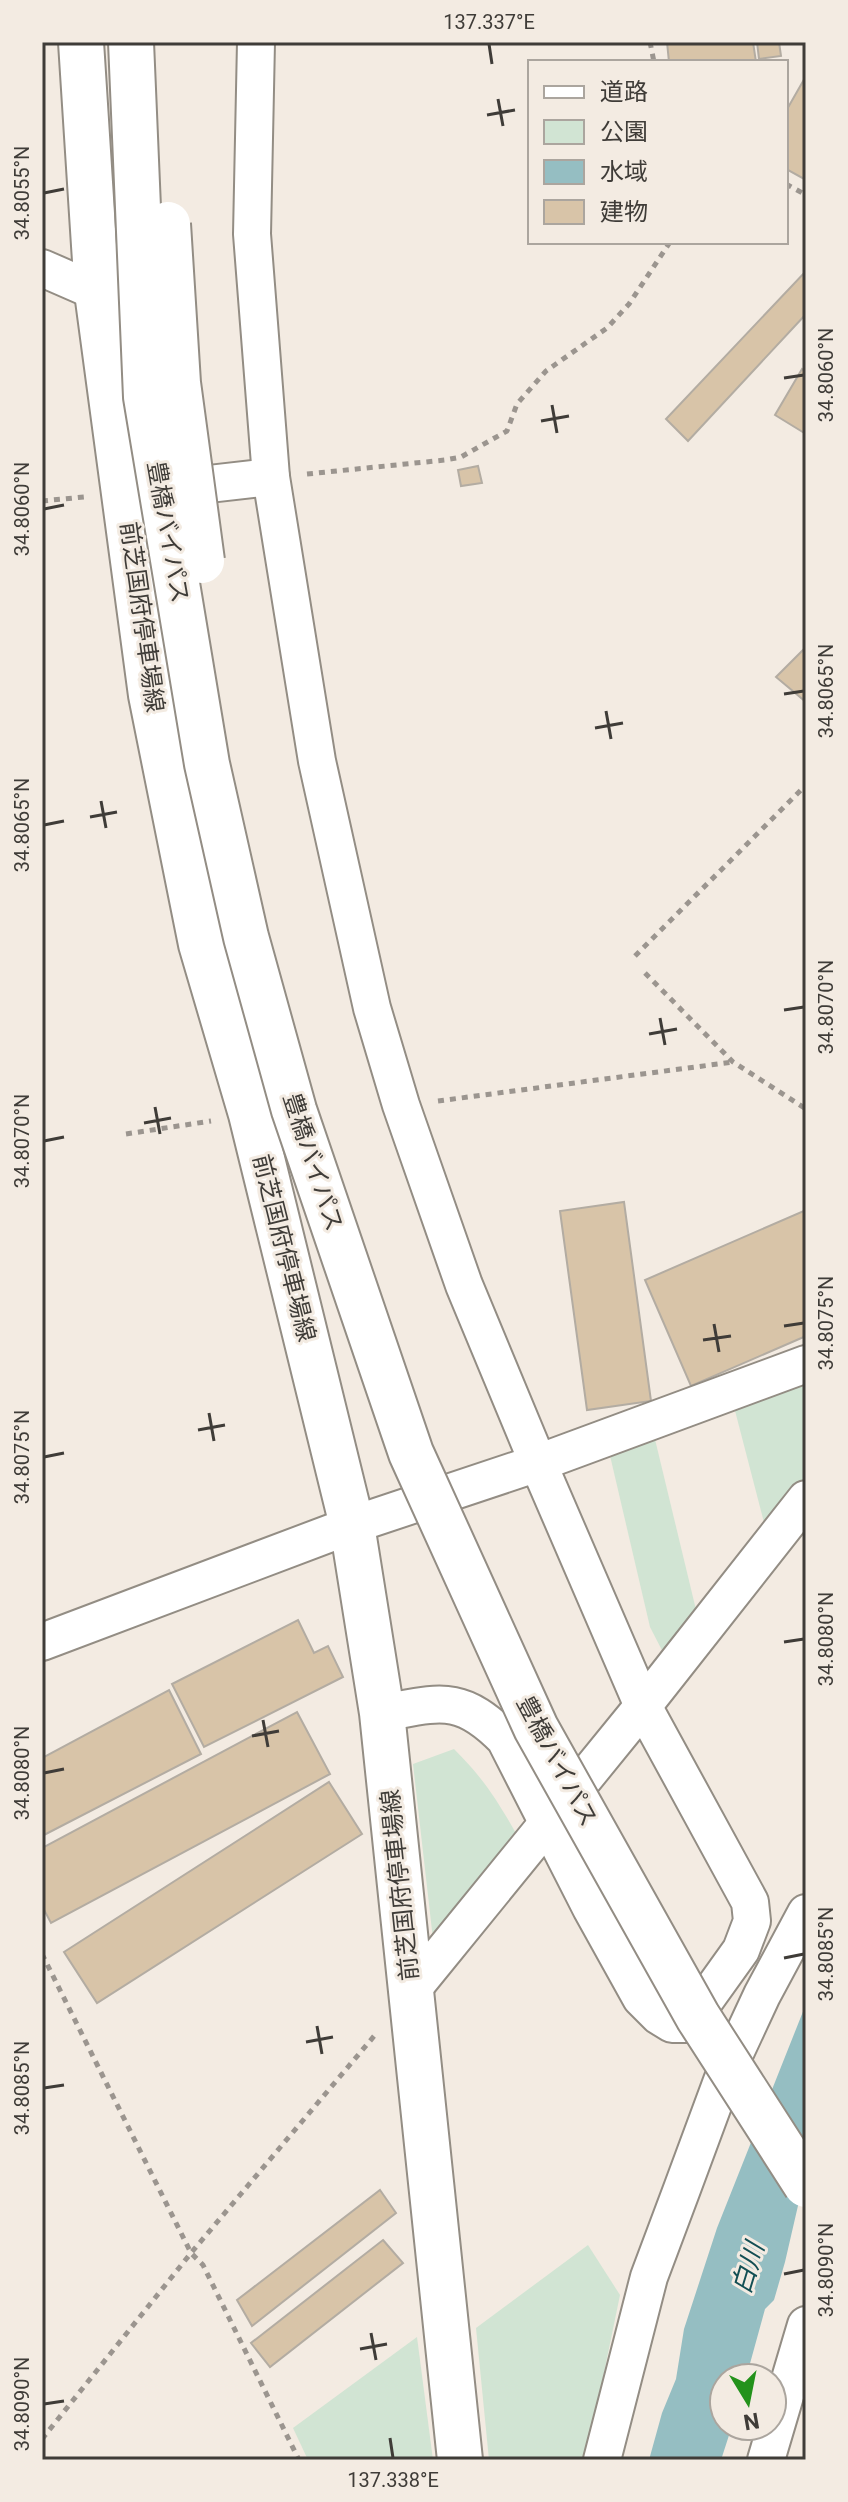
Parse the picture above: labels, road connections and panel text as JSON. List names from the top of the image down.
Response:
{
  "streets": {
    "main road": ["豊橋バイパス", "前芝国府停車場線"]
  },
  "water": ["白川"],
  "legend": [
    "道路",
    "公園",
    "水域",
    "建物"
  ],
  "north": "bottom",
  "coordinates": [
    "137.337°E",
    "34.8055°N",
    "34.8060°N",
    "34.8065°N",
    "34.8070°N",
    "34.8075°N",
    "34.8080°N",
    "34.8085°N",
    "34.8090°N",
    "137.338°E"
  ]
}
